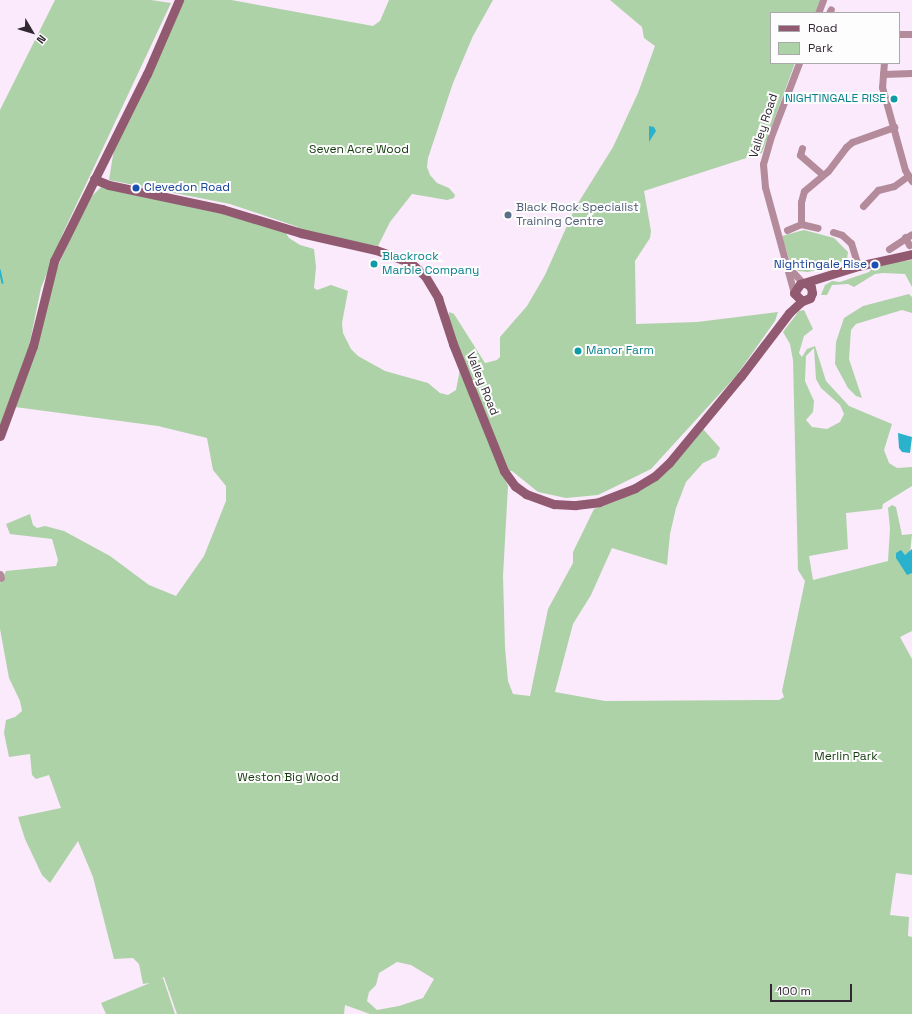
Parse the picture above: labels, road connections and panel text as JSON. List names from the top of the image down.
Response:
{
  "streets": {
    "street": ["Valley Road"]
  },
  "parks": ["Seven Acre Wood", "Merlin Park", "Weston Big Wood"],
  "places": [
    "NIGHTINGALE RISE",
    "Clevedon Road",
    "Black Rock Specialist Training Centre",
    "Blackrock Marble Company",
    "Nightingale Rise",
    "Manor Farm"
  ],
  "legend": ["Road", "Park"],
  "scale_bar": "100 m",
  "north": "bottom right"
}
